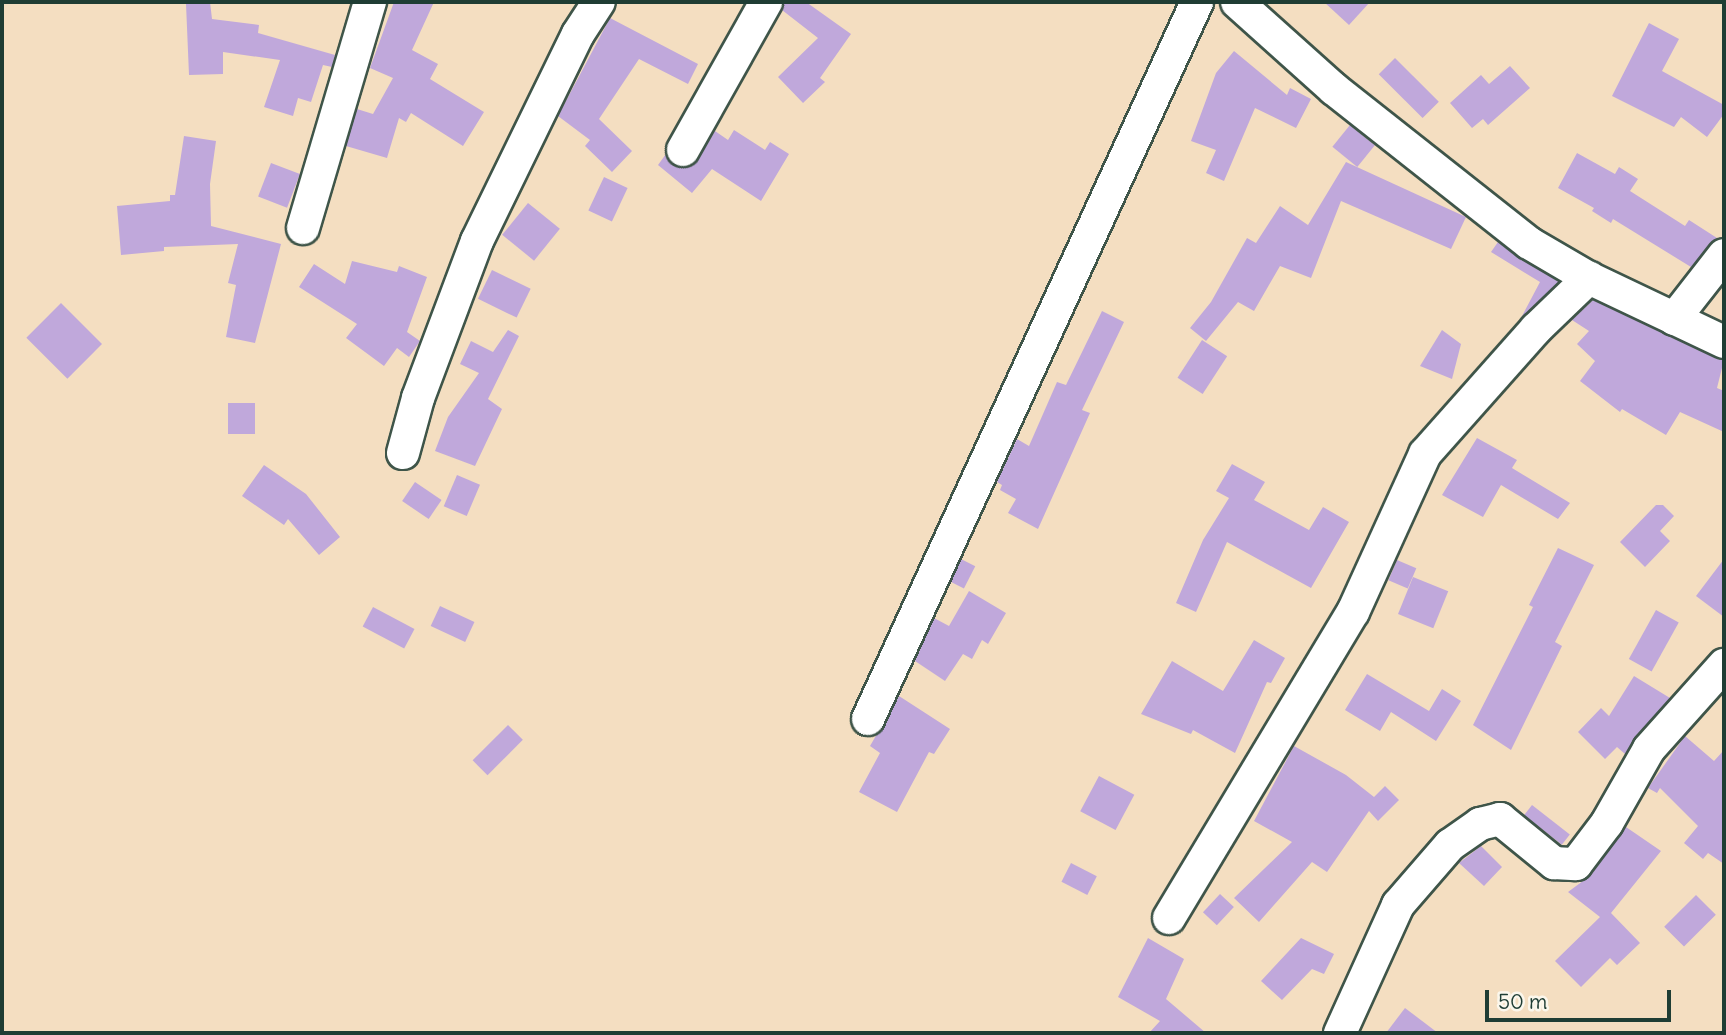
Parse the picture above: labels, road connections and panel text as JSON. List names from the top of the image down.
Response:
{
  "scale_bar": "50 m"
}
